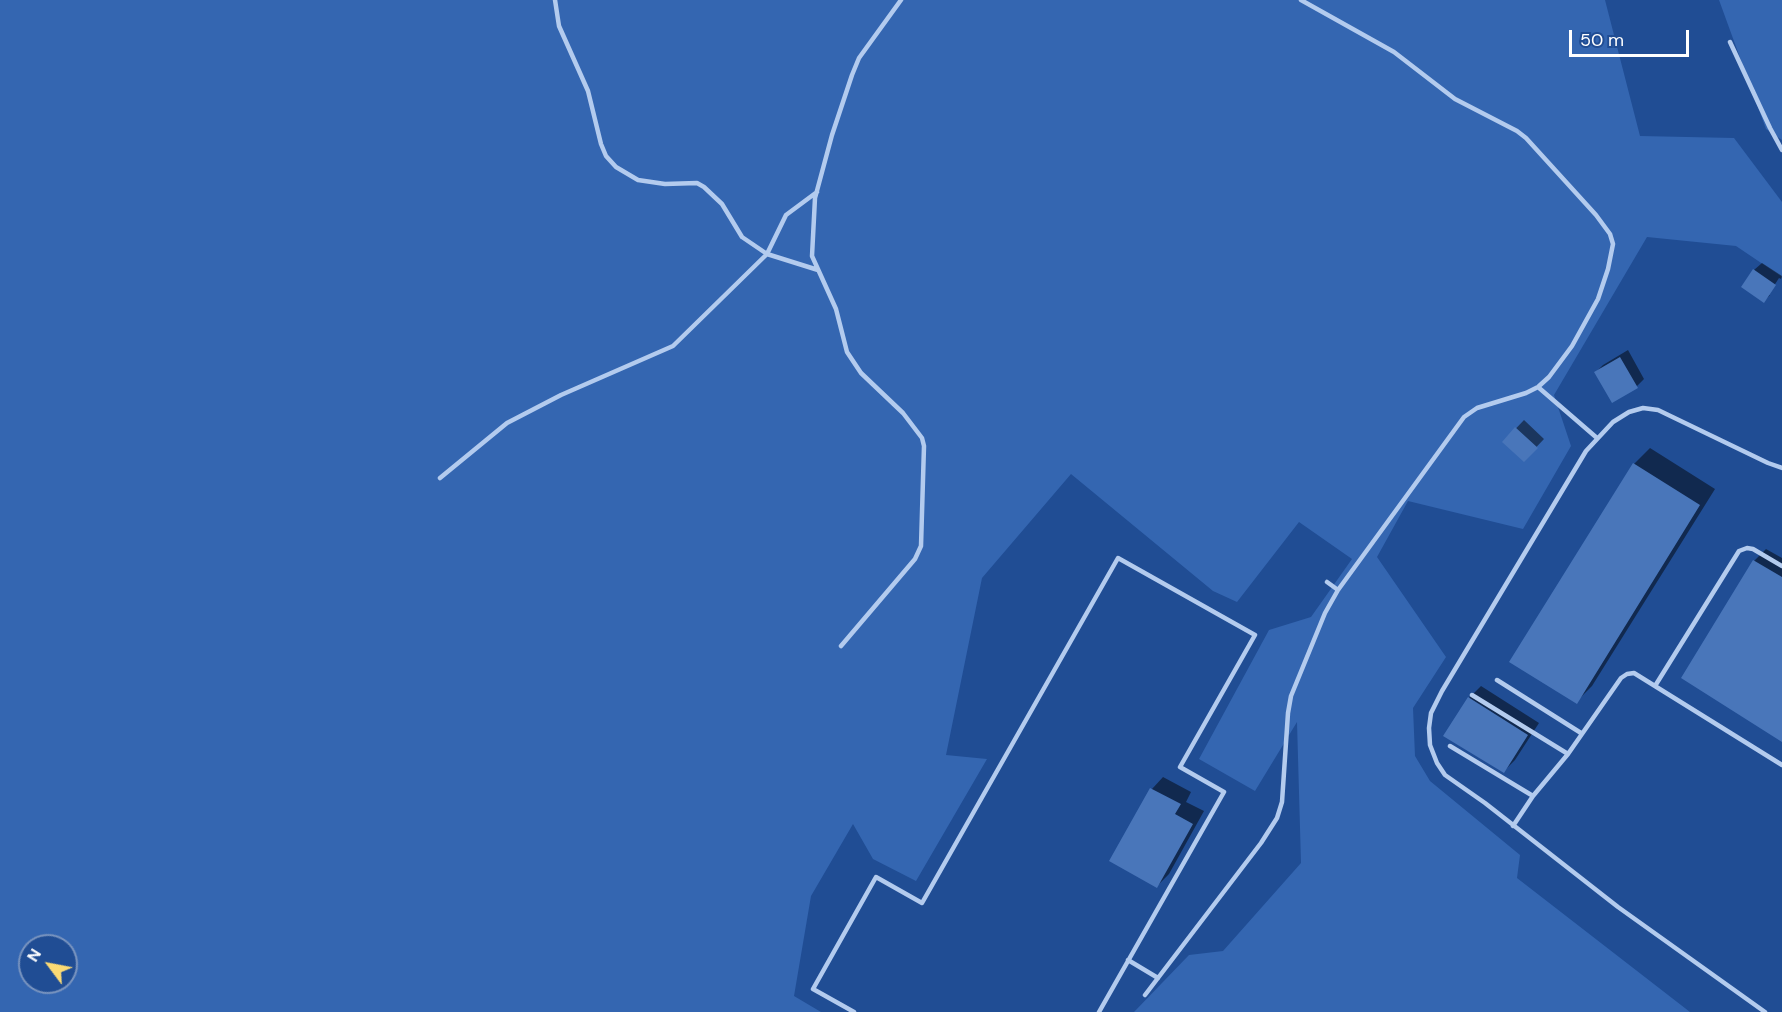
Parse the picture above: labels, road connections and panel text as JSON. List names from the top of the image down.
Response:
{
  "scale_bar": "50 m",
  "north": "top left"
}
